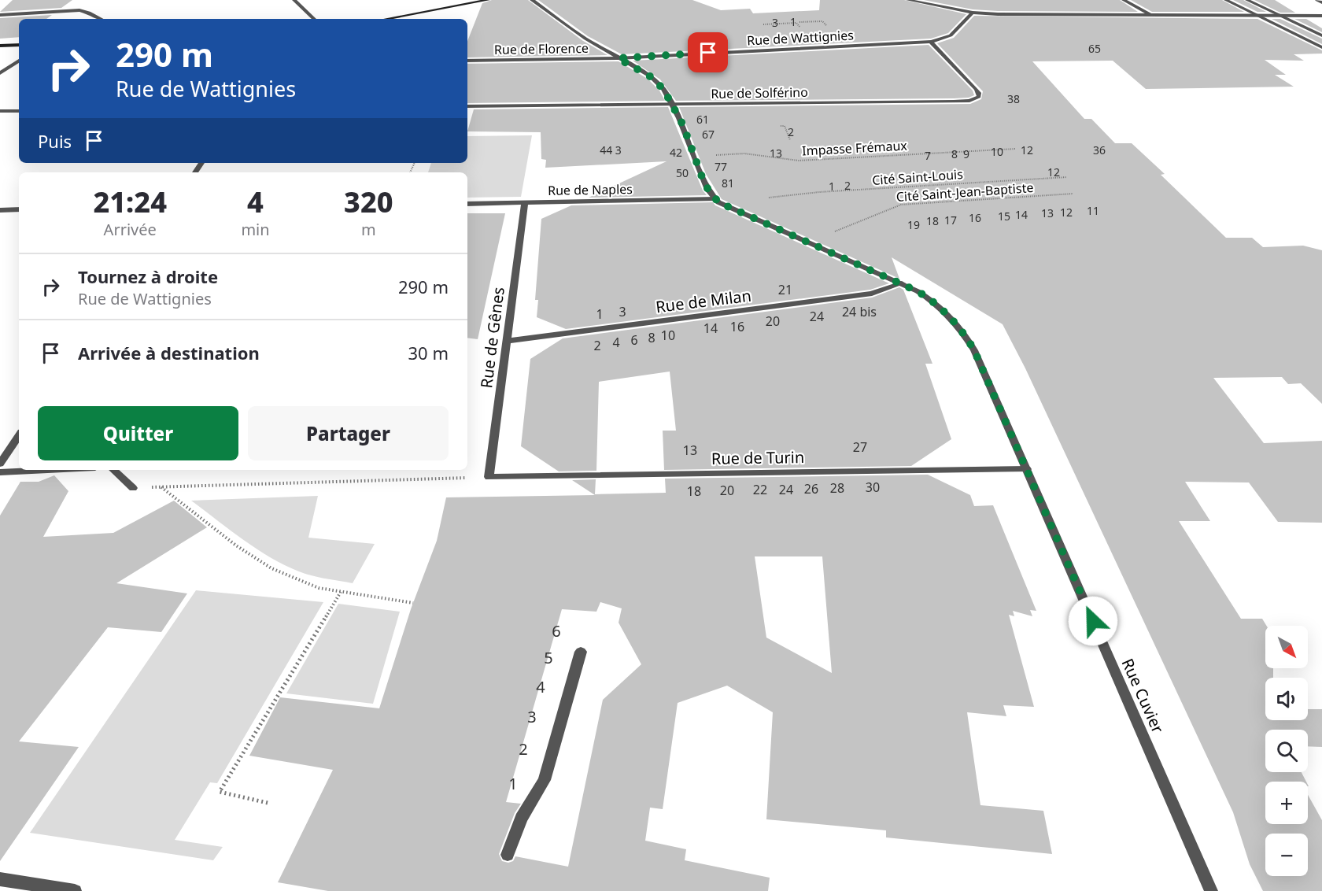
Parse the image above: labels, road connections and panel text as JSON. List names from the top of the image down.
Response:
{
  "streets": {
    "street": [
      "Rue de Wattignies",
      "Rue de Florence",
      "Rue de Solférino",
      "Rue de Naples",
      "Rue de Milan",
      "Rue de Gênes",
      "Rue de Turin",
      "Rue Cuvier"
    ],
    "path": ["Impasse Frémaux", "Cité Saint-Louis", "Cité Saint-Jean-Baptiste"]
  },
  "crossings": [
    ["Rue de Wattignies", "Rue de Florence"],
    ["Rue de Wattignies", "Rue de Solférino"],
    ["Rue de Wattignies", "Rue Cuvier"],
    ["Rue de Florence", "Rue Cuvier"],
    ["Rue de Solférino", "Rue Cuvier"],
    ["Impasse Frémaux", "Rue Cuvier"],
    ["Rue de Naples", "Rue de Gênes"],
    ["Rue de Naples", "Rue Cuvier"],
    ["Cité Saint-Jean-Baptiste", "Rue Cuvier"],
    ["Rue de Milan", "Rue de Gênes"],
    ["Rue de Milan", "Rue Cuvier"],
    ["Rue de Gênes", "Rue de Turin"],
    ["Rue de Turin", "Rue Cuvier"]
  ],
  "house_numbers": [
    "1",
    "3",
    "65",
    "38",
    "61",
    "2",
    "67",
    "44 3",
    "12",
    "36",
    "10",
    "42",
    "13",
    "8",
    "9",
    "7",
    "77",
    "12",
    "50",
    "81",
    "2",
    "1",
    "11",
    "12",
    "13",
    "14",
    "15",
    "16",
    "17",
    "18",
    "19",
    "21",
    "3",
    "24 bis",
    "1",
    "24",
    "20",
    "16",
    "14",
    "10",
    "8",
    "6",
    "4",
    "2",
    "27",
    "13",
    "30",
    "28",
    "26",
    "22",
    "24",
    "20",
    "18",
    "6",
    "5",
    "4",
    "3",
    "2",
    "1"
  ],
  "north": "bottom right",
  "page": {
    "turn": ["290 m", "Rue de Wattignies"],
    "then": "Puis",
    "eta": [
      "21:24",
      "Arrivée",
      "4",
      "min",
      "320",
      "m"
    ],
    "list": [
      {
        "name": "Tournez à droite",
        "note": "Rue de Wattignies",
        "value": "290 m"
      },
      {
        "name": "Arrivée à destination",
        "value": "30 m"
      }
    ],
    "buttons": ["Quitter", "Partager"],
    "map_buttons": ["+", "−"]
  }
}
